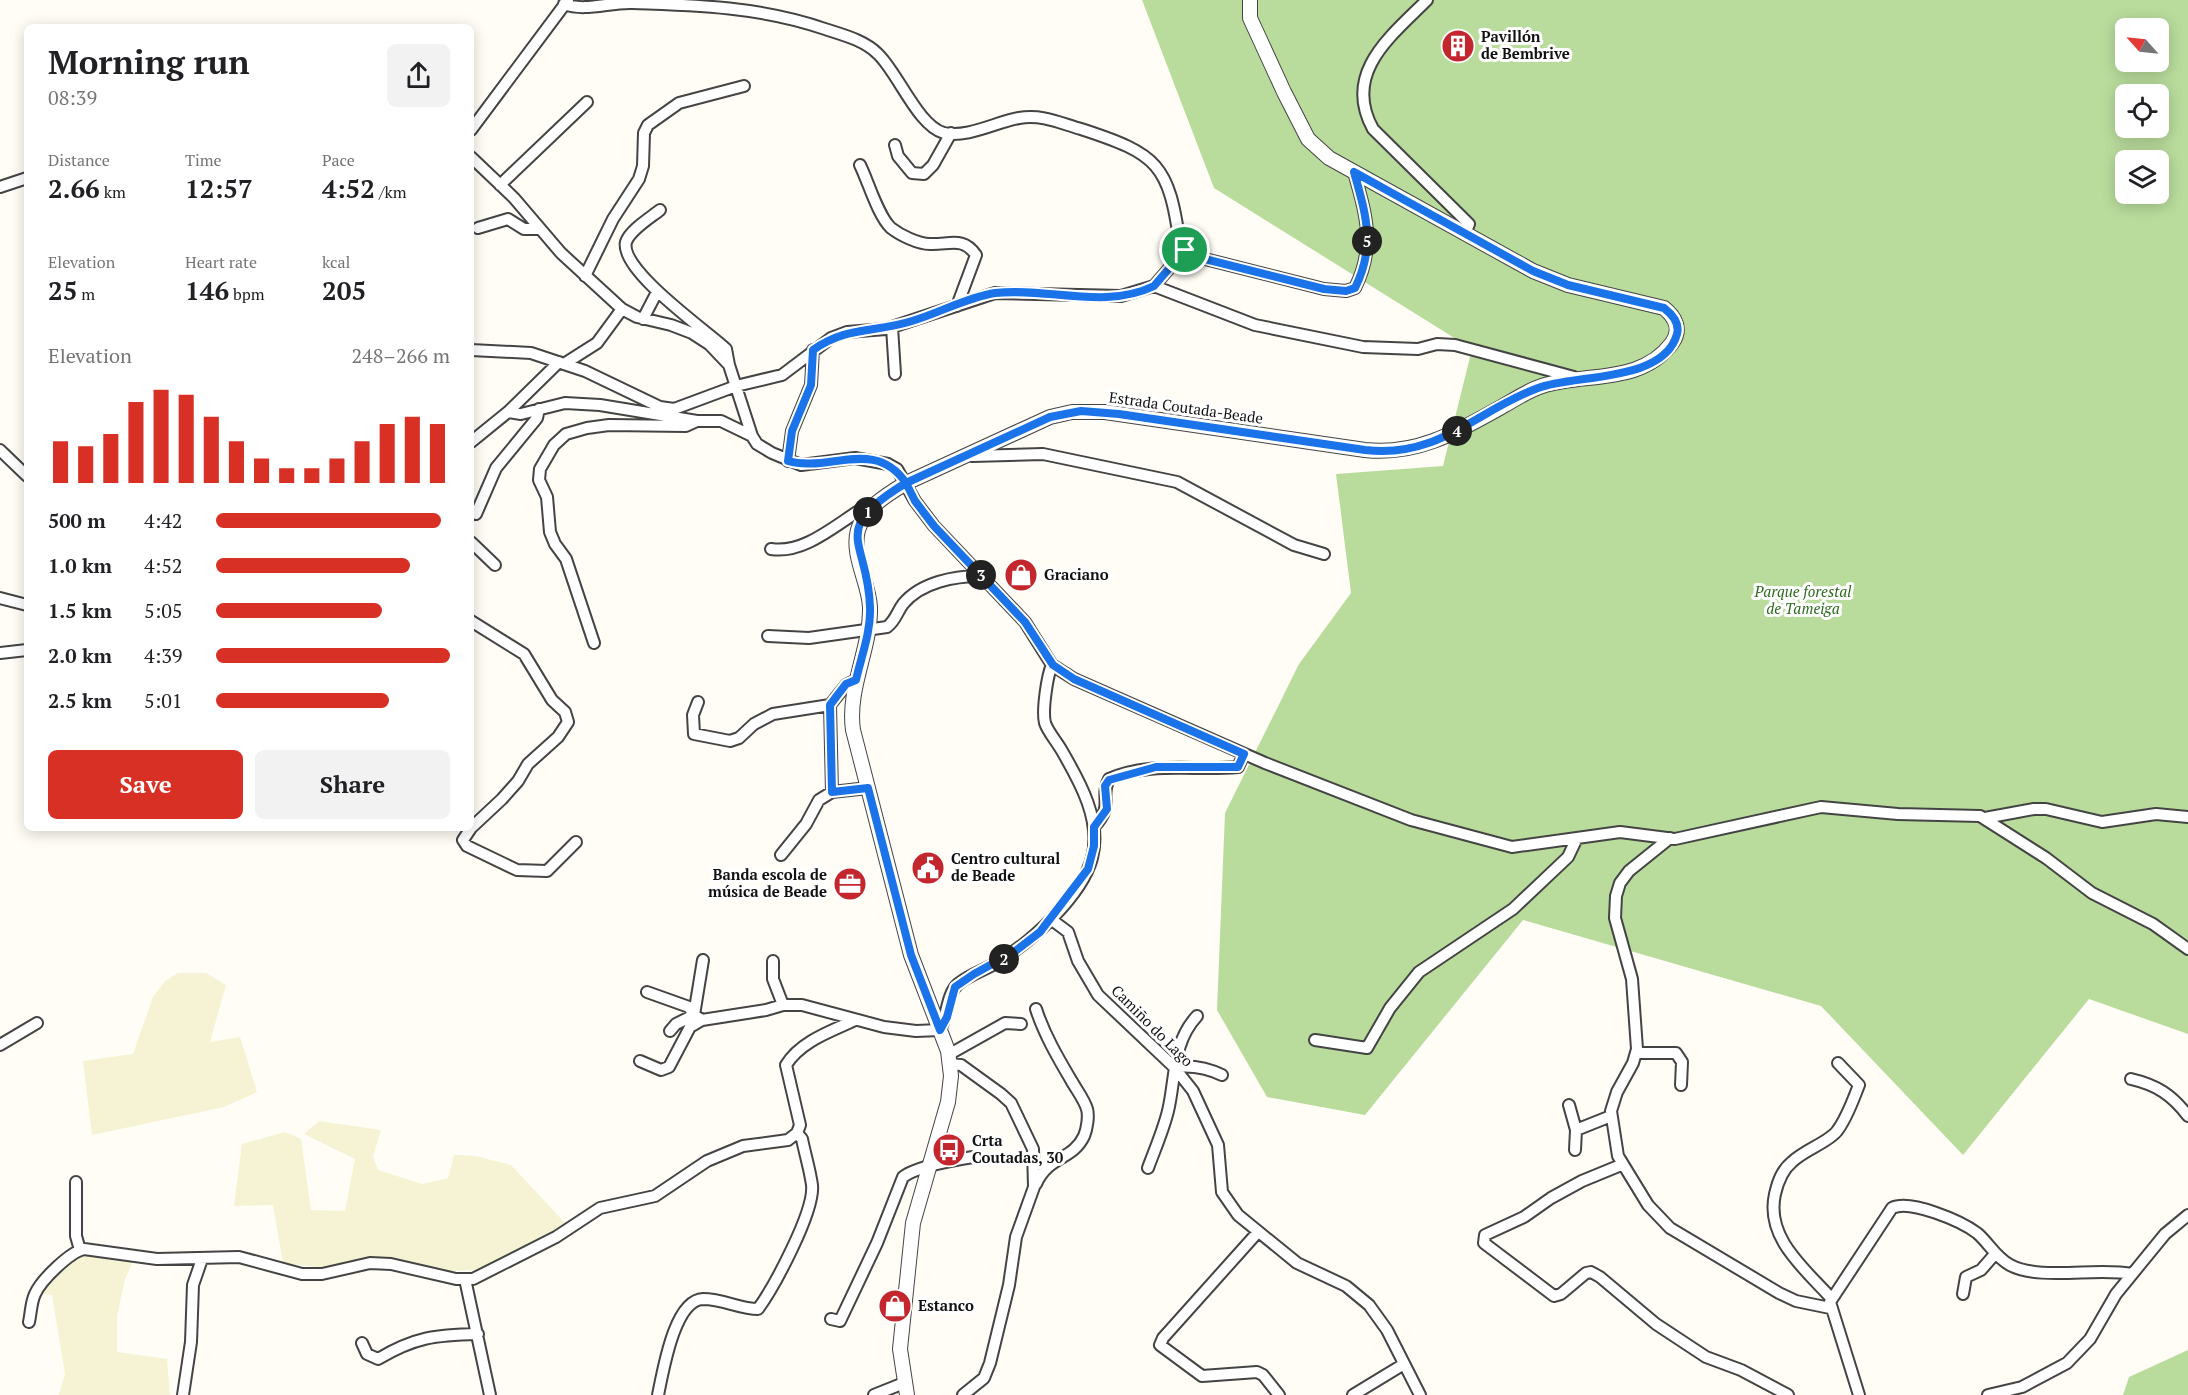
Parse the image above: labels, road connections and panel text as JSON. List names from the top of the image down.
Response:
{
  "streets": {
    "street": ["Estrada Coutada-Beade", "Camiño do Lago"]
  },
  "parks": ["Parque forestal de Tameiga"],
  "places": {
    "building": ["Pavillón de Bembrive"],
    "shop": ["Graciano", "Estanco"],
    "public building": ["Centro cultural de Beade"],
    "office": ["Banda escola de música de Beade"],
    "bus stop": ["Crta Coutadas, 30"]
  },
  "north": "top left",
  "page": {
    "heading": ["Morning run", "08:39"],
    "stats": [
      ["Distance", "2.66 km"],
      ["Time", "12:57"],
      ["Pace", "4:52 /km"],
      ["Elevation", "25 m"],
      ["Heart rate", "146 bpm"],
      ["kcal", "205"]
    ],
    "pins": [
      "5",
      "4",
      "1",
      "3",
      "2"
    ],
    "chart": ["Elevation", "248–266 m"],
    "list": [
      {
        "name": "500 m",
        "note": "4:42"
      },
      {
        "name": "1.0 km",
        "note": "4:52"
      },
      {
        "name": "1.5 km",
        "note": "5:05"
      },
      {
        "name": "2.0 km",
        "note": "4:39"
      },
      {
        "name": "2.5 km",
        "note": "5:01"
      }
    ],
    "buttons": ["Save", "Share"]
  }
}
